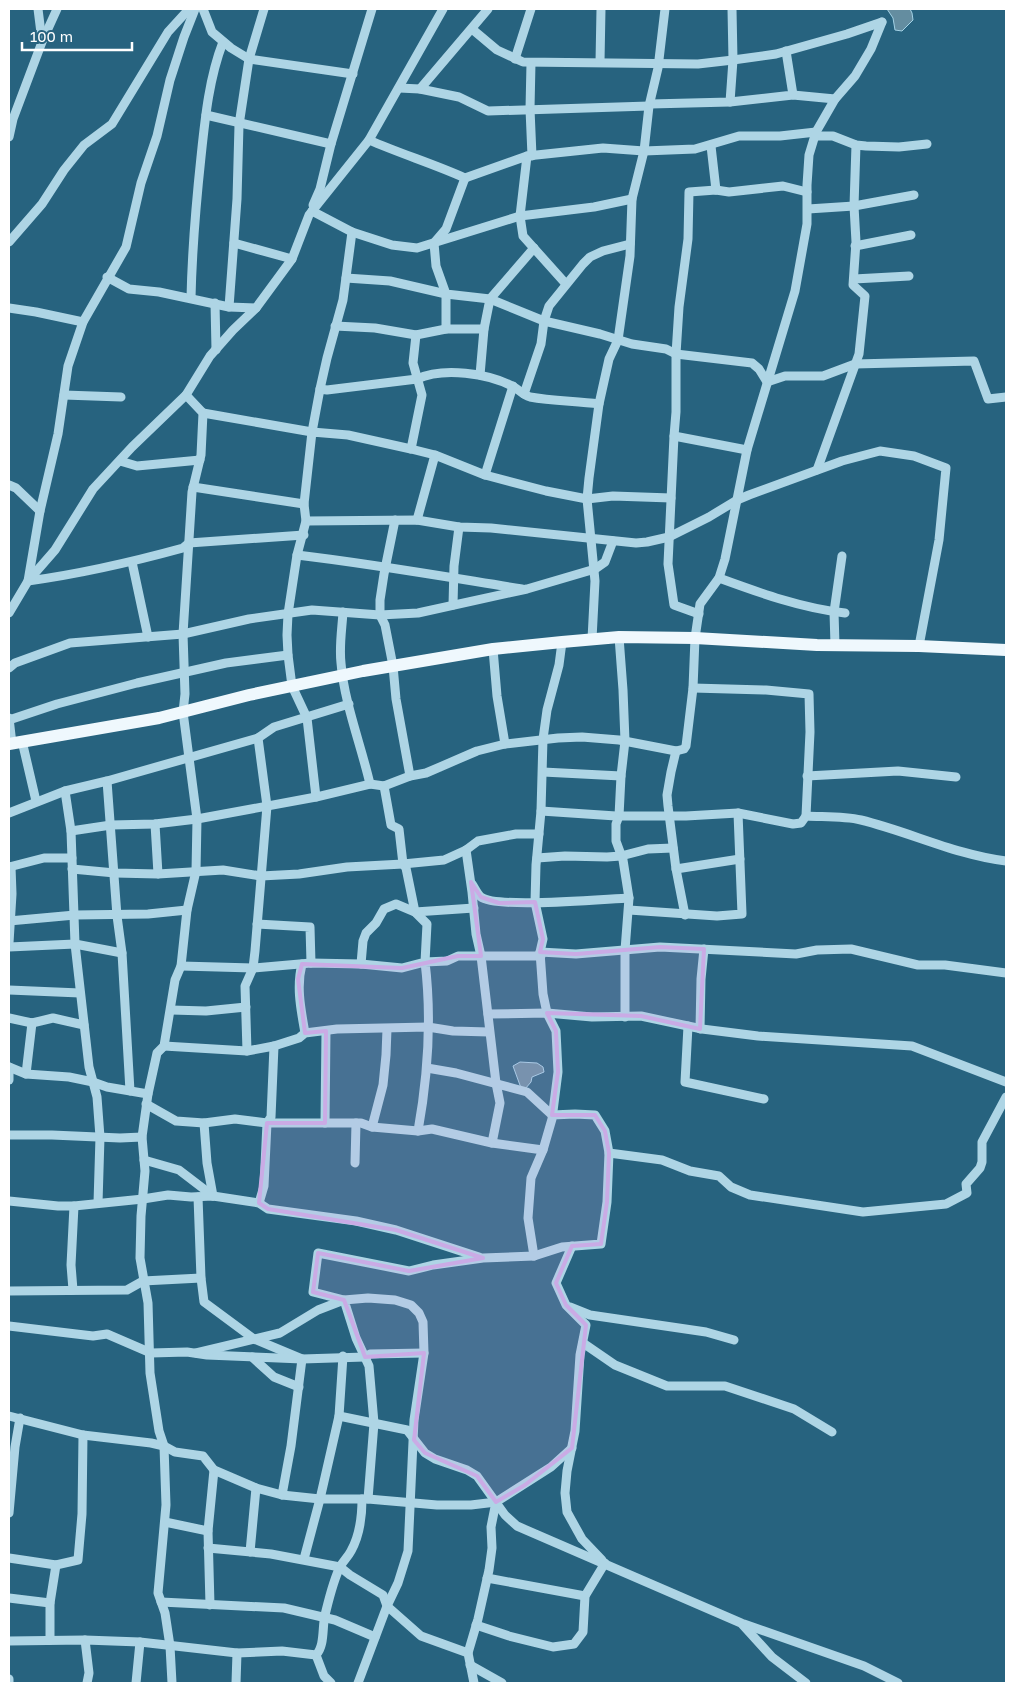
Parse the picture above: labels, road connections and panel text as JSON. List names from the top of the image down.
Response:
{
  "scale_bar": "100 m"
}
